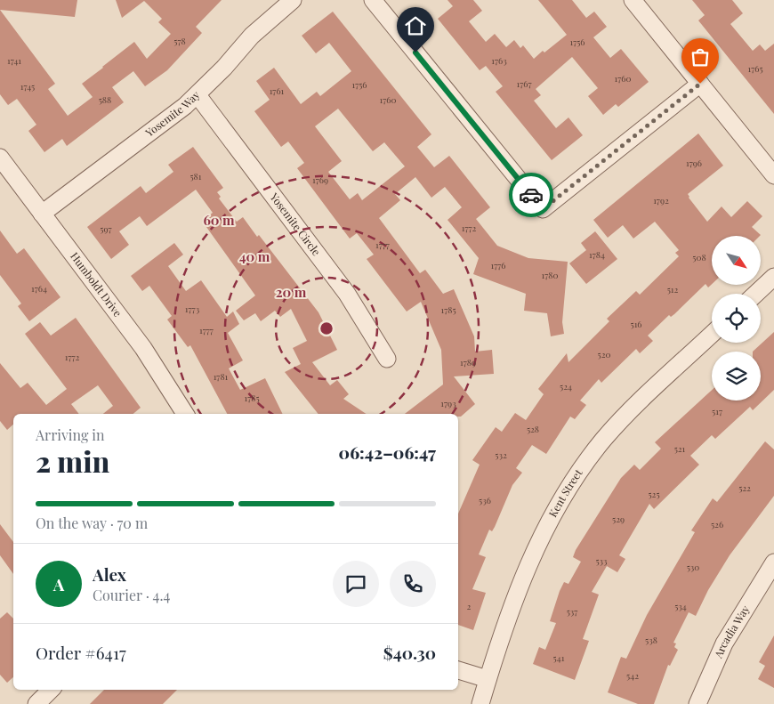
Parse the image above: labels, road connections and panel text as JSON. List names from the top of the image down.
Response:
{
  "streets": {
    "street": [
      "Yosemite Way",
      "Yosemite Circle",
      "Humboldt Drive",
      "Kent Street",
      "Arcadia Way"
    ]
  },
  "crossings": [
    ["Yosemite Way", "Yosemite Circle"],
    ["Yosemite Way", "Humboldt Drive"]
  ],
  "house_numbers": [
    "578",
    "1756",
    "1741",
    "1763",
    "1765",
    "1760",
    "1767",
    "1756",
    "1745",
    "1761",
    "588",
    "1760",
    "1796",
    "581",
    "1769",
    "1792",
    "1772",
    "597",
    "1777",
    "1784",
    "508",
    "1776",
    "1780",
    "1764",
    "512",
    "1773",
    "1785",
    "516",
    "1777",
    "520",
    "1772",
    "1789",
    "1781",
    "524",
    "1785",
    "1793",
    "517",
    "528",
    "521",
    "532",
    "522",
    "525",
    "536",
    "529",
    "526",
    "533",
    "530",
    "2",
    "534",
    "537",
    "538",
    "541",
    "542"
  ],
  "north": "bottom right",
  "page": {
    "heading": ["2 min", "Arriving in", "06:42–06:47"],
    "panel": [
      "Alex",
      "Courier · 4.4",
      "Order #6417",
      "$40.30"
    ],
    "bar": "On the way · 70 m",
    "round": "A"
  },
  "rings": ["60 m", "40 m", "20 m"]
}
